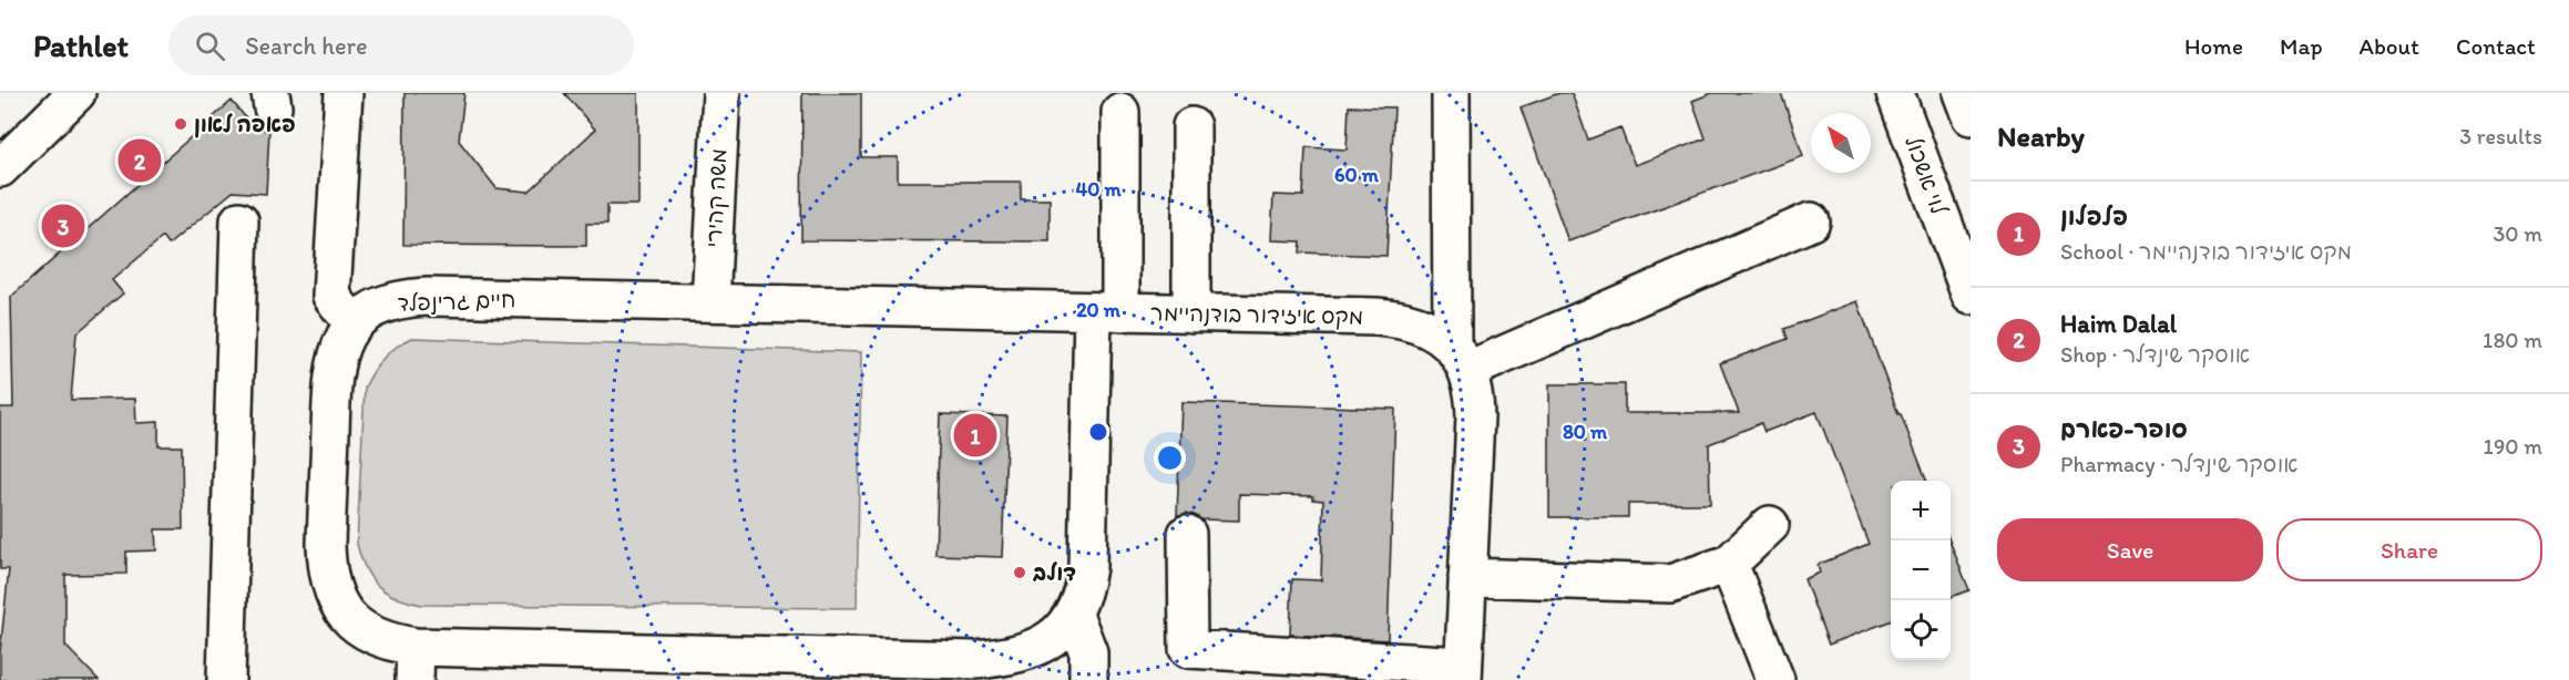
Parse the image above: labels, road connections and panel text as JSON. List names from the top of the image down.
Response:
{
  "streets": {
    "street": [
      "לוי אשכול",
      "משה קהירי",
      "חיים גרינפלד",
      "מקס איזידור בודנהיימר"
    ]
  },
  "crossings": [
    ["משה קהירי", "חיים גרינפלד"],
    ["חיים גרינפלד", "מקס איזידור בודנהיימר"]
  ],
  "places": ["פאפה לאון", "דולב"],
  "north": "top left",
  "page": {
    "header": "Pathlet",
    "search": "Search here",
    "nav": [
      "Home",
      "Map",
      "About",
      "Contact"
    ],
    "heading": ["Nearby", "3 results"],
    "pins": ["2", "3", "1"],
    "list": [
      {
        "mark": "1",
        "name": "פלפלון",
        "note": "School · מקס איזידור בודנהיימר",
        "value": "30 m"
      },
      {
        "mark": "2",
        "name": "Haim Dalal",
        "note": "Shop · אוסקר שינדלר",
        "value": "180 m"
      },
      {
        "mark": "3",
        "name": "סופר-פארם",
        "note": "Pharmacy · אוסקר שינדלר",
        "value": "190 m"
      }
    ],
    "map_buttons": ["+", "−"],
    "buttons": ["Save", "Share"]
  },
  "rings": [
    "60 m",
    "40 m",
    "20 m",
    "80 m"
  ]
}
